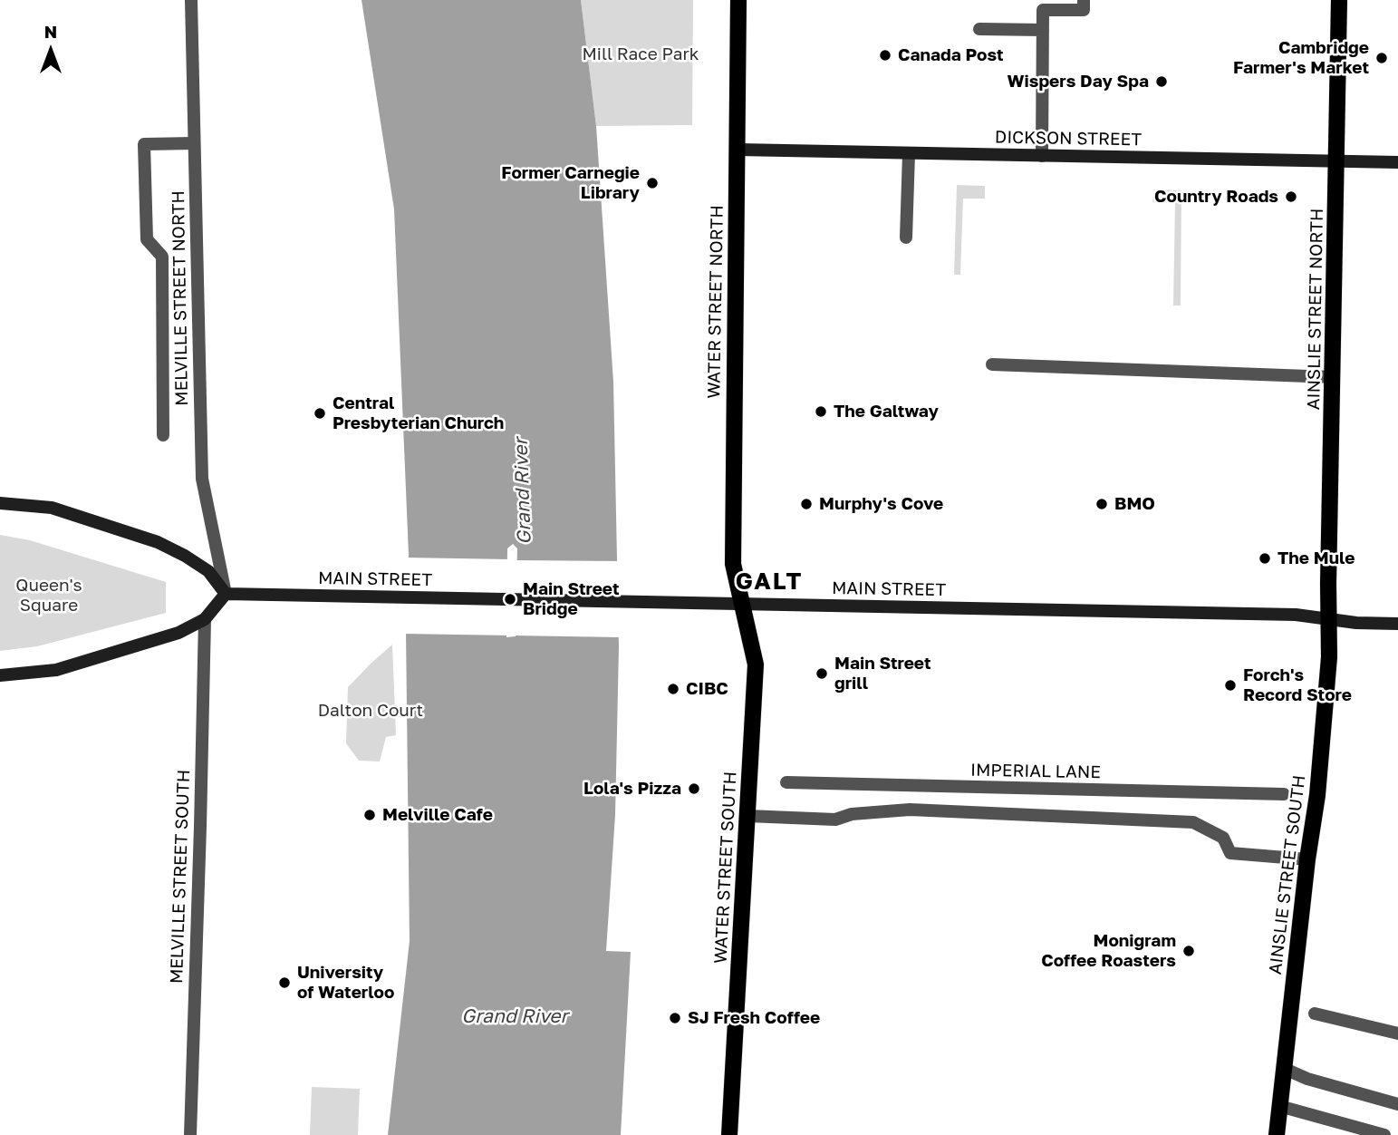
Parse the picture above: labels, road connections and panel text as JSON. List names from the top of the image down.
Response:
{
  "streets": {
    "main road": [
      "WATER STREET NORTH",
      "AINSLIE STREET NORTH",
      "WATER STREET SOUTH",
      "AINSLIE STREET SOUTH"
    ],
    "street": [
      "DICKSON STREET",
      "MELVILLE STREET NORTH",
      "MAIN STREET",
      "IMPERIAL LANE",
      "MELVILLE STREET SOUTH"
    ]
  },
  "crossings": [
    ["DICKSON STREET", "WATER STREET NORTH"],
    ["DICKSON STREET", "AINSLIE STREET NORTH"],
    ["MELVILLE STREET NORTH", "MAIN STREET"],
    ["WATER STREET NORTH", "MAIN STREET"],
    ["WATER STREET NORTH", "WATER STREET SOUTH"],
    ["AINSLIE STREET NORTH", "MAIN STREET"],
    ["AINSLIE STREET NORTH", "AINSLIE STREET SOUTH"],
    ["MAIN STREET", "WATER STREET SOUTH"],
    ["MAIN STREET", "AINSLIE STREET SOUTH"]
  ],
  "districts": ["GALT"],
  "water": ["Grand River"],
  "parks": ["Mill Race Park", "Queen's Square", "Dalton Court"],
  "places": [
    "Canada Post",
    "Cambridge Farmer's Market",
    "Wispers Day Spa",
    "Former Carnegie Library",
    "Country Roads",
    "The Galtway",
    "Central Presbyterian Church",
    "Murphy's Cove",
    "BMO",
    "The Mule",
    "Main Street Bridge",
    "Main Street grill",
    "Forch's Record Store",
    "CIBC",
    "Lola's Pizza",
    "Melville Cafe",
    "Monigram Coffee Roasters",
    "University of Waterloo",
    "SJ Fresh Coffee"
  ],
  "north": "top"
}
